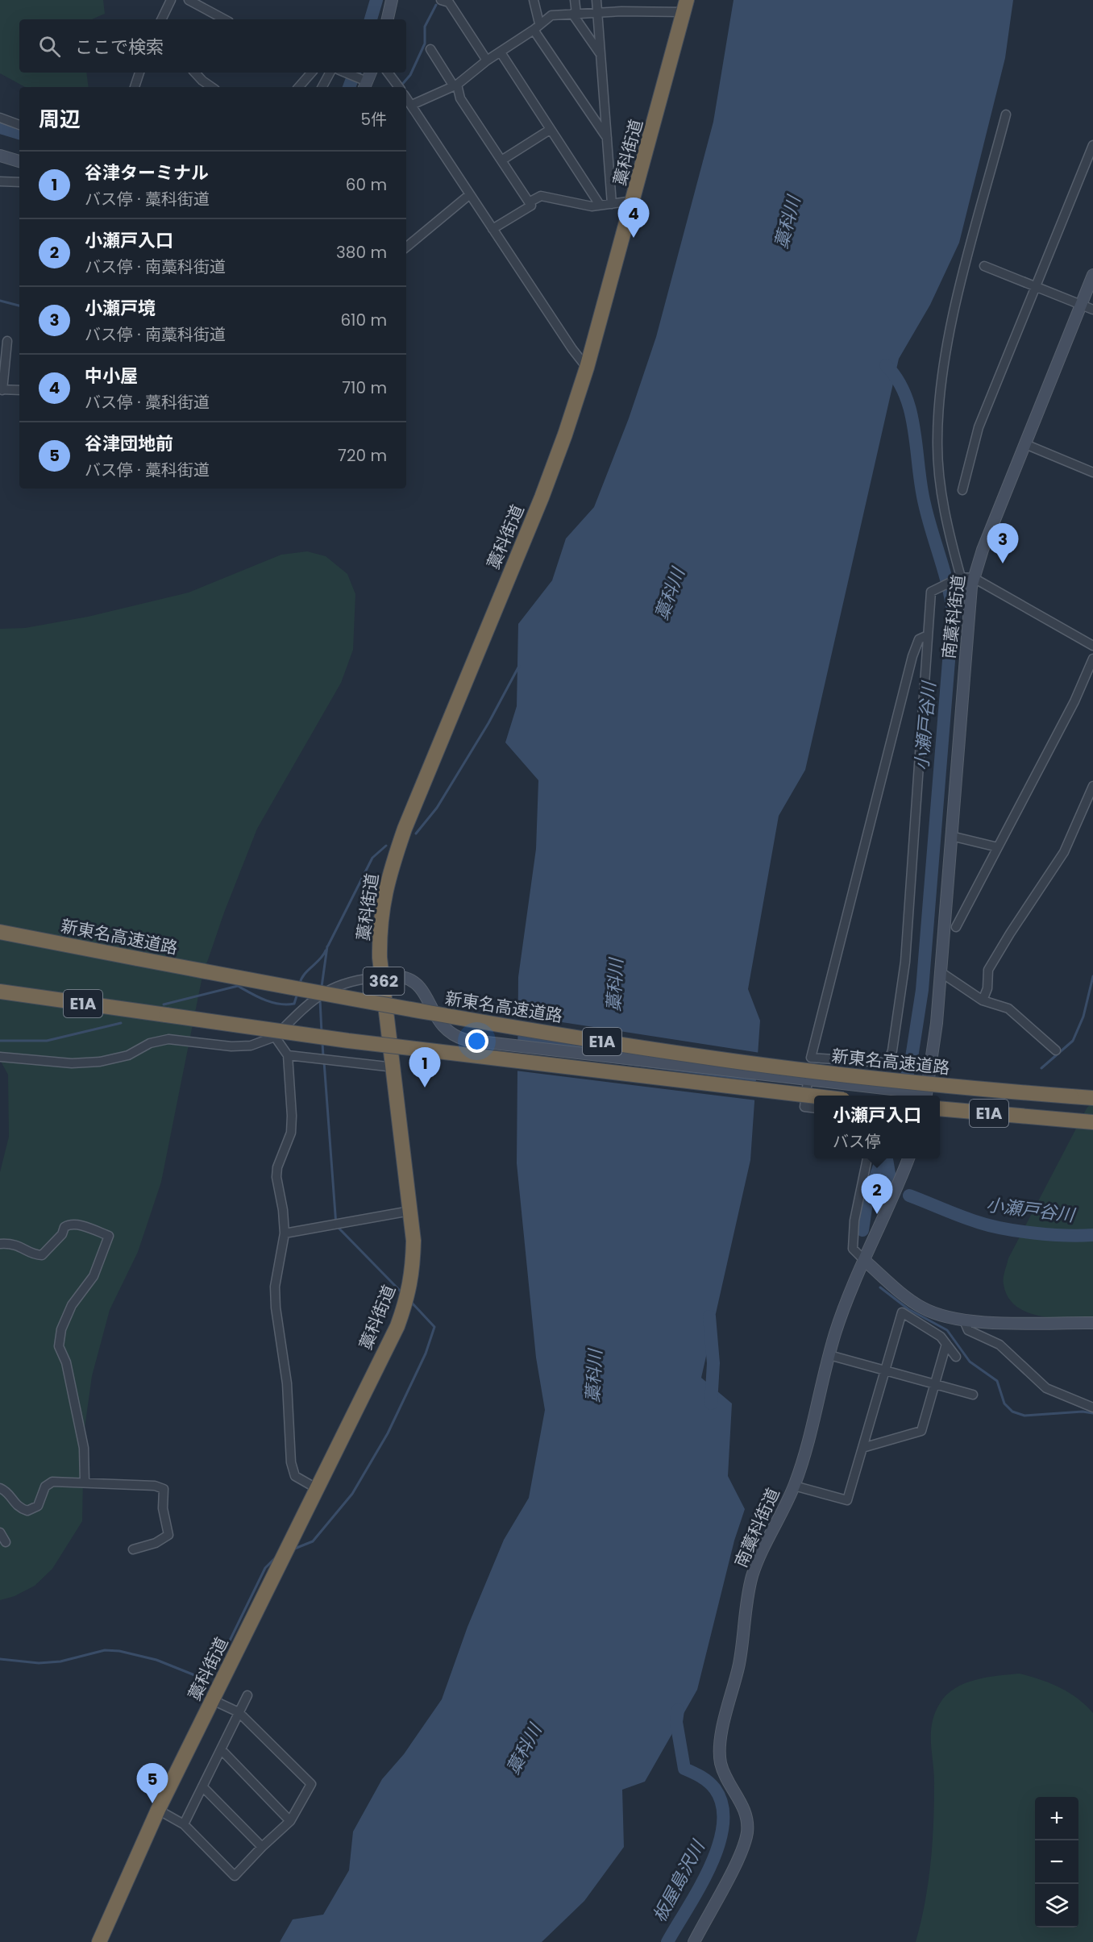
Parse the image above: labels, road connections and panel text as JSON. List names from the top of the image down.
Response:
{
  "streets": {
    "highway": [
      "藁科街道",
      "新東名高速道路",
      "362",
      "E1A"
    ],
    "main road": ["南藁科街道"]
  },
  "water": ["藁科川", "小瀬戸谷川", "板屋島沢川"],
  "page": {
    "search": "ここで検索",
    "heading": ["周辺", "5件"],
    "list": [
      {
        "mark": "1",
        "name": "谷津ターミナル",
        "note": "バス停 · 藁科街道",
        "value": "60 m"
      },
      {
        "mark": "2",
        "name": "小瀬戸入口",
        "note": "バス停 · 南藁科街道",
        "value": "380 m"
      },
      {
        "mark": "3",
        "name": "小瀬戸境",
        "note": "バス停 · 南藁科街道",
        "value": "610 m"
      },
      {
        "mark": "4",
        "name": "中小屋",
        "note": "バス停 · 藁科街道",
        "value": "710 m"
      },
      {
        "mark": "5",
        "name": "谷津団地前",
        "note": "バス停 · 藁科街道",
        "value": "720 m"
      }
    ],
    "pins": [
      "4",
      "3",
      "1",
      "2",
      "5"
    ],
    "popup": ["小瀬戸入口", "バス停"],
    "map_buttons": ["+", "−"]
  }
}
